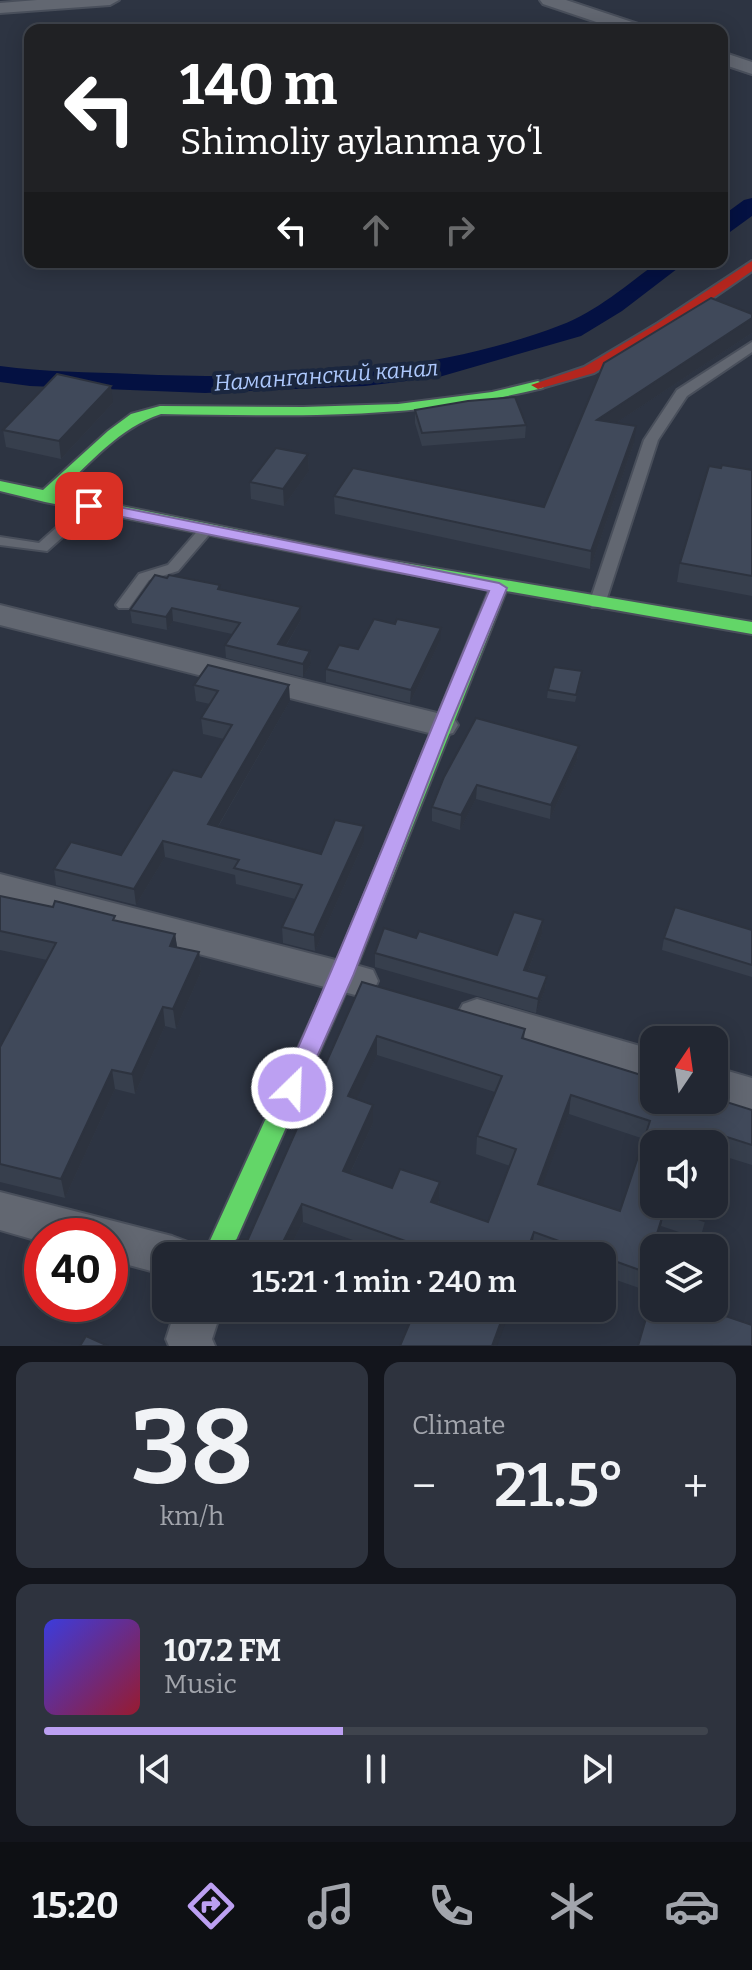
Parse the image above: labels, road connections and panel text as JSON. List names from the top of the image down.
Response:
{
  "water": ["Наманганский канал"],
  "north": "top",
  "page": {
    "turn": ["140 m", "Shimoliy aylanma yoʻl"],
    "limit": "40",
    "trip": "15:21 · 1 min · 240 m",
    "tile": [
      ["38", "km/h"],
      "Climate"
    ],
    "heat": ["−", "21.5°", "+"],
    "song": ["107.2 FM", "Music"],
    "tabs": "15:20"
  }
}
